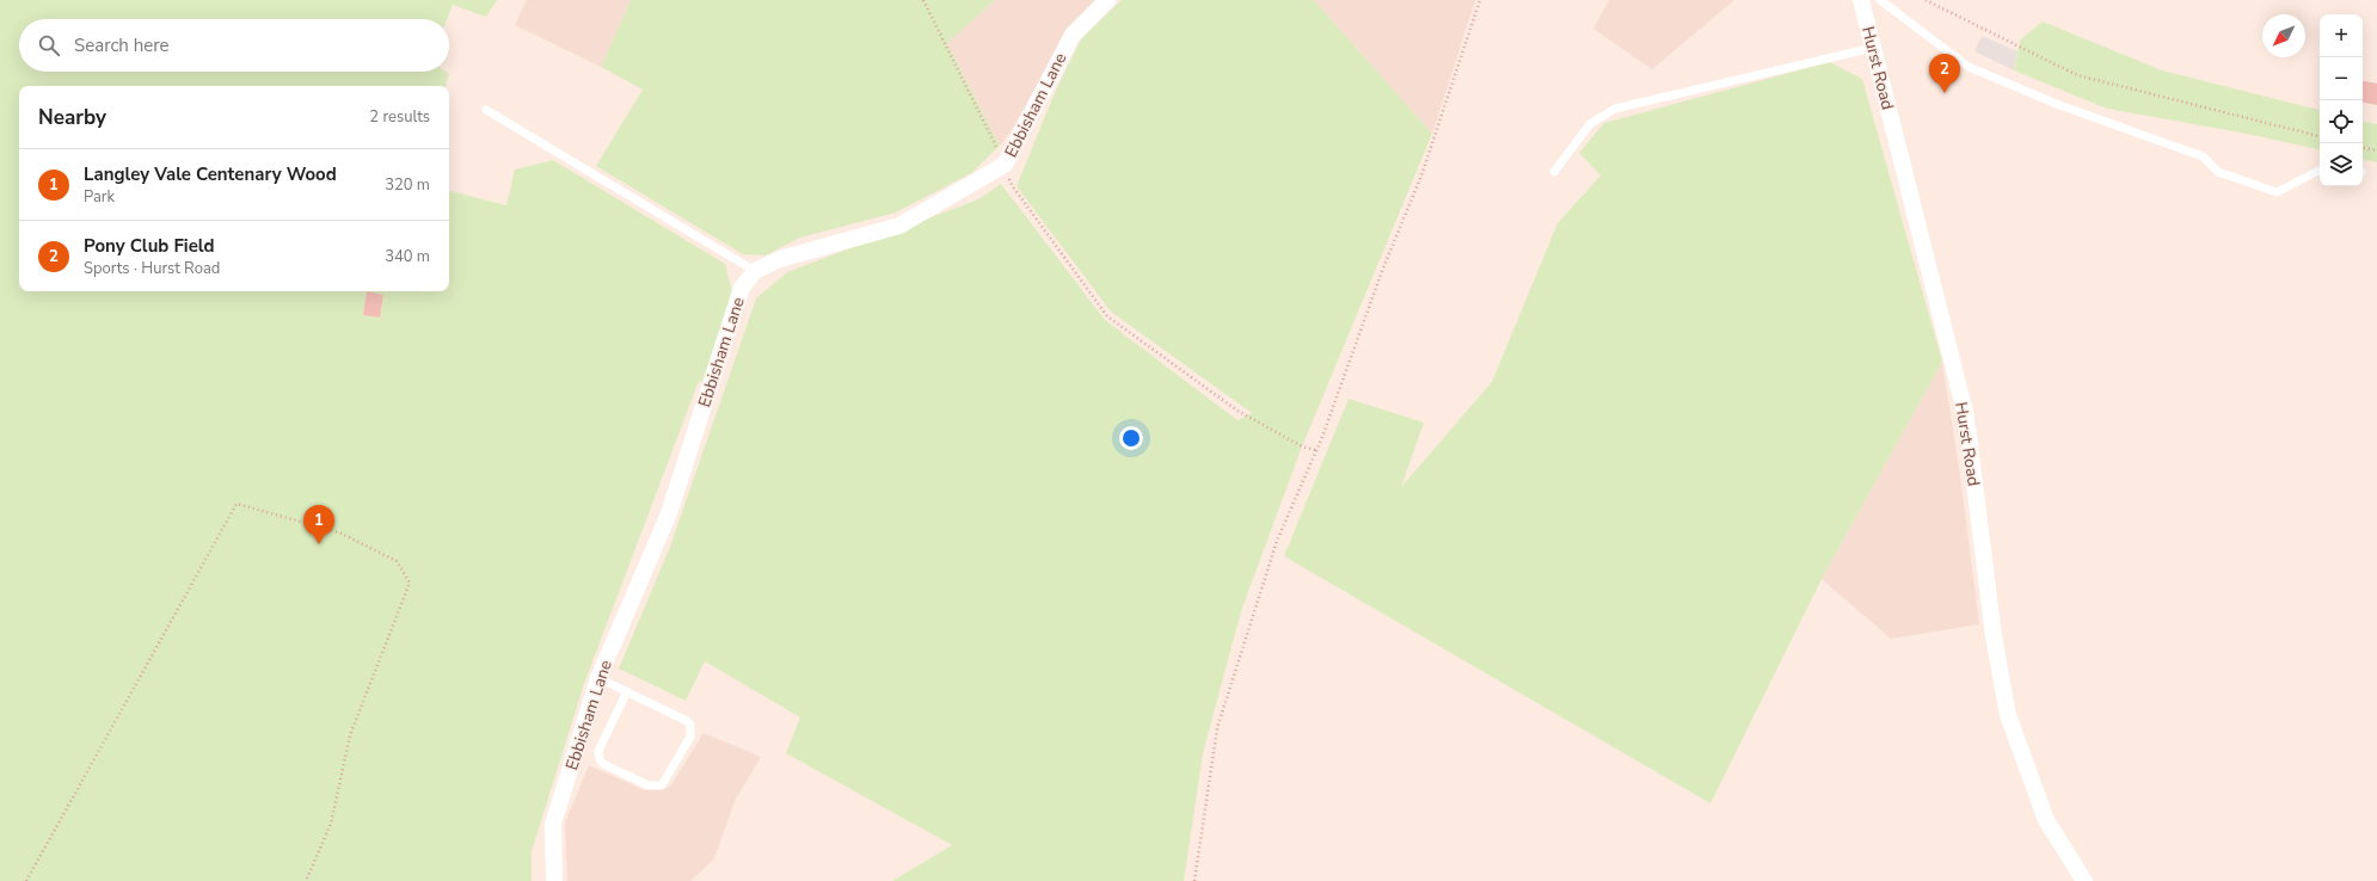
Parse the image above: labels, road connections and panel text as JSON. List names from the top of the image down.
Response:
{
  "streets": {
    "street": ["Hurst Road", "Ebbisham Lane"]
  },
  "north": "bottom left",
  "page": {
    "map_buttons": ["+", "−"],
    "search": "Search here",
    "pins": ["2", "1"],
    "heading": ["Nearby", "2 results"],
    "list": [
      {
        "mark": "1",
        "name": "Langley Vale Centenary Wood",
        "note": "Park",
        "value": "320 m"
      },
      {
        "mark": "2",
        "name": "Pony Club Field",
        "note": "Sports · Hurst Road",
        "value": "340 m"
      }
    ]
  }
}
